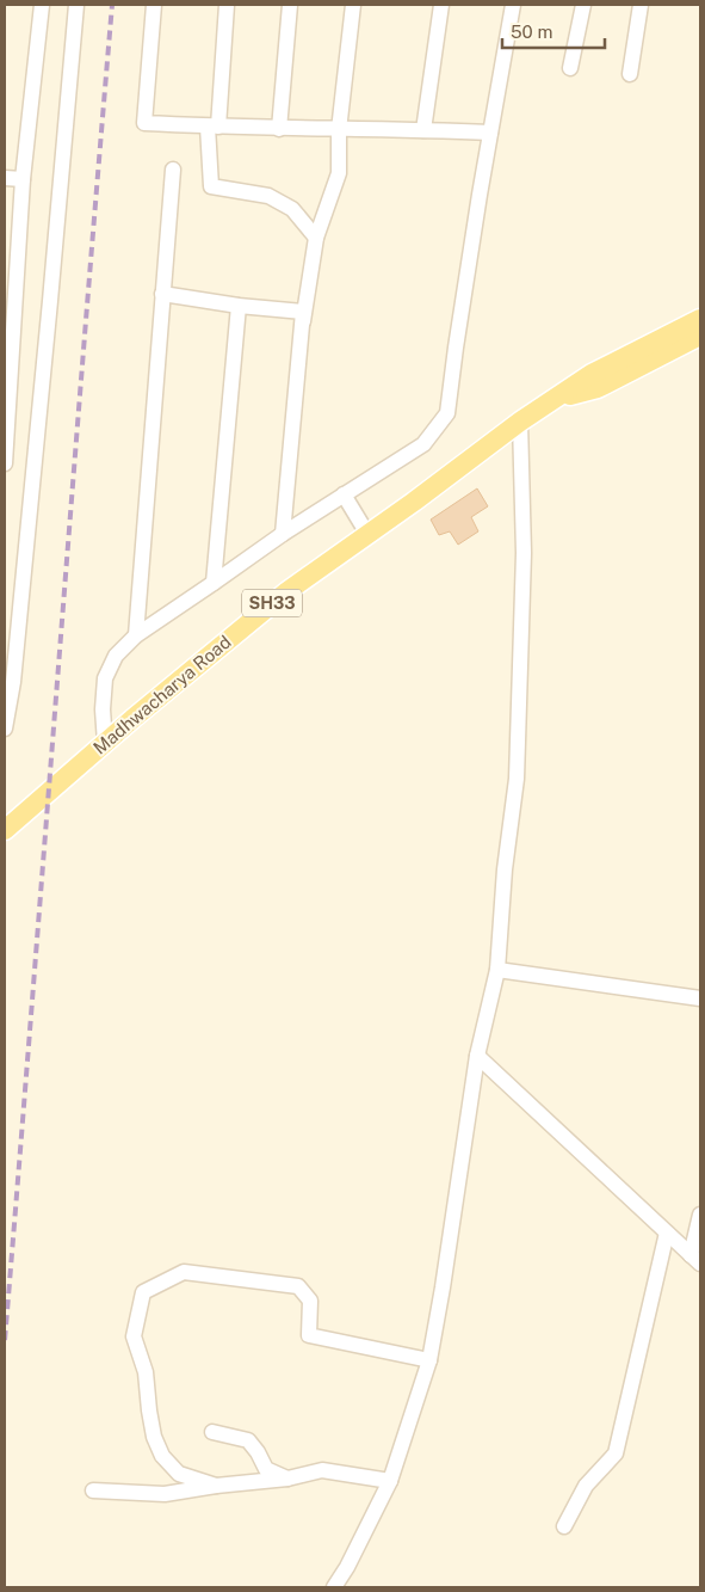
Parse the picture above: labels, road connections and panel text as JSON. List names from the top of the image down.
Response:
{
  "streets": {
    "main road": ["SH33", "Madhwacharya Road"]
  },
  "scale_bar": "50 m"
}
